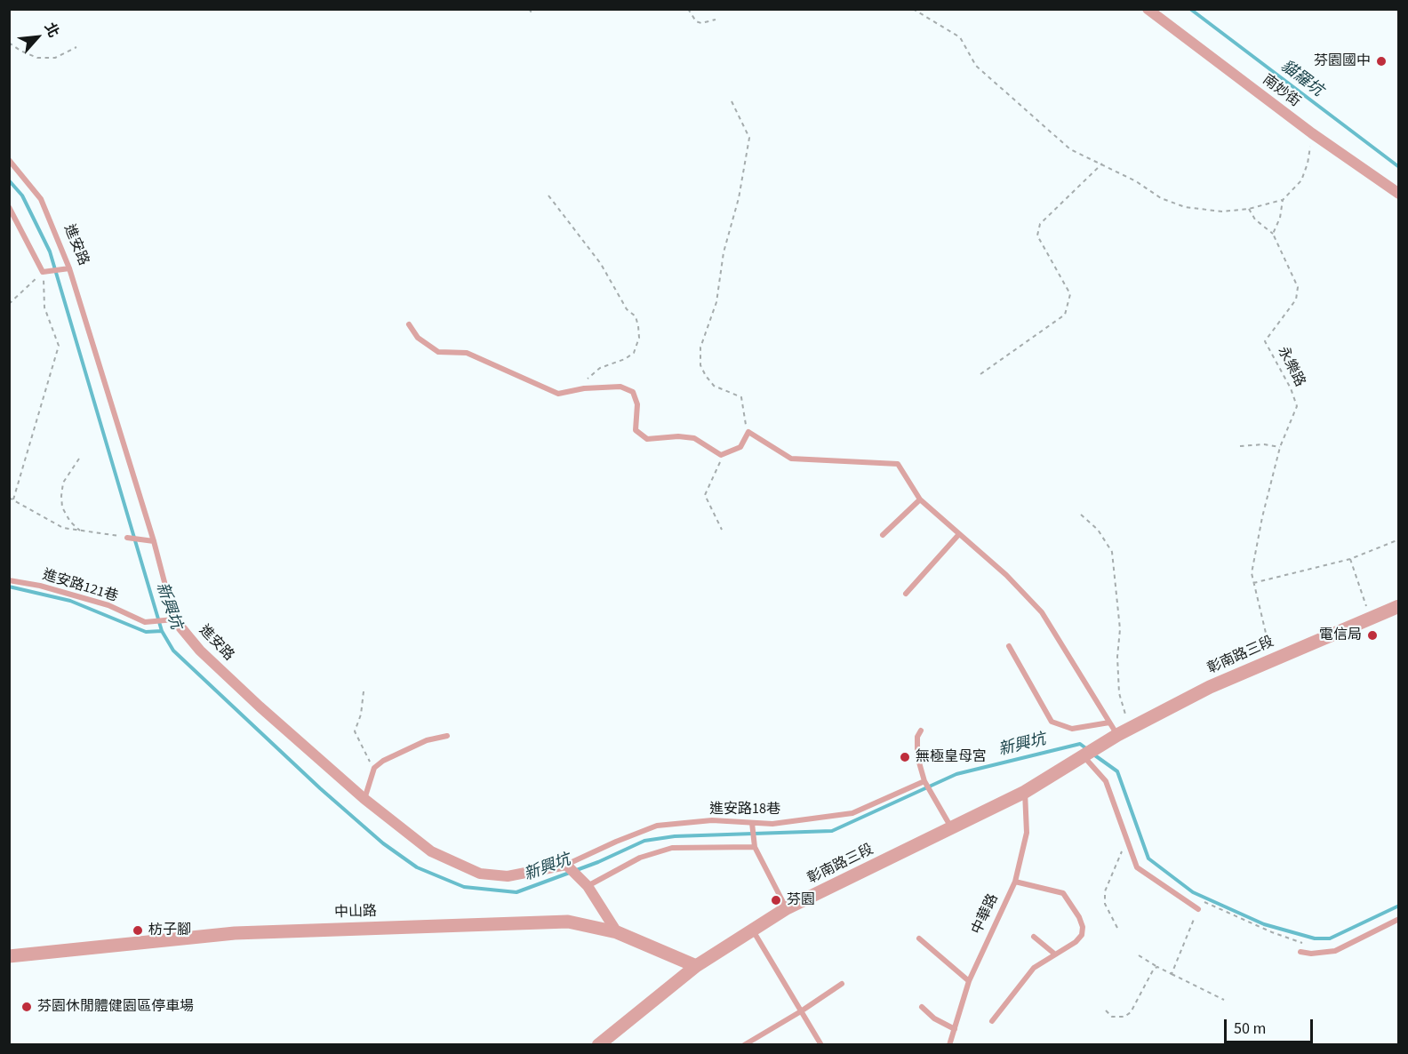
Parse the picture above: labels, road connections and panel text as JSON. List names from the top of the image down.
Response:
{
  "streets": {
    "street": [
      "南妙街",
      "進安路",
      "彰南路三段",
      "中山路"
    ],
    "lane": ["進安路121巷", "進安路18巷", "中華路"],
    "path": ["永樂路"]
  },
  "crossings": [
    ["進安路", "進安路121巷"],
    ["進安路", "進安路18巷"],
    ["永樂路", "彰南路三段"],
    ["彰南路三段", "中山路"],
    ["彰南路三段", "中華路"]
  ],
  "water": ["貓羅坑", "新興坑"],
  "places": [
    "芬園國中",
    "電信局",
    "無極皇母宮",
    "芬園",
    "枋子腳",
    "芬園休閒體健園區停車場"
  ],
  "scale_bar": "50 m",
  "north": "top right"
}
